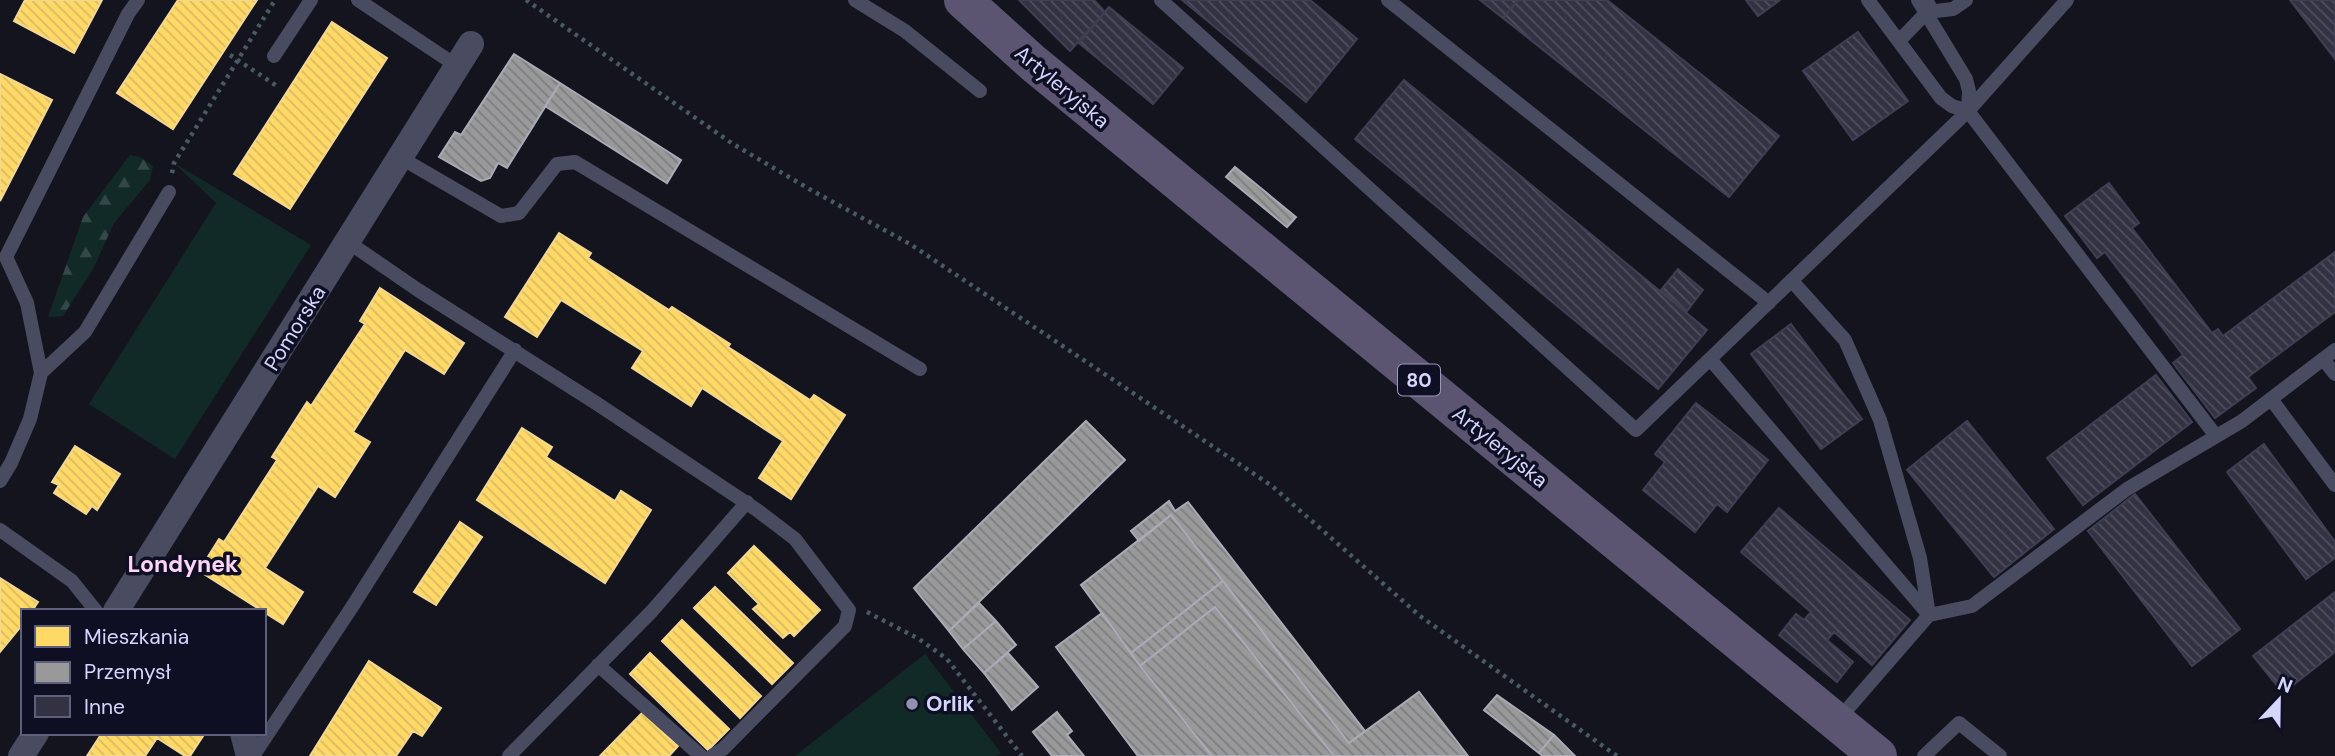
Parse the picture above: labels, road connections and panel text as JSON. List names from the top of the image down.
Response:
{
  "streets": {
    "main road": ["Artyleryjska", "80"],
    "street": ["Pomorska"]
  },
  "districts": ["Londynek"],
  "places": ["Orlik"],
  "legend": ["Mieszkania", "Przemysł", "Inne"],
  "north": "top"
}
